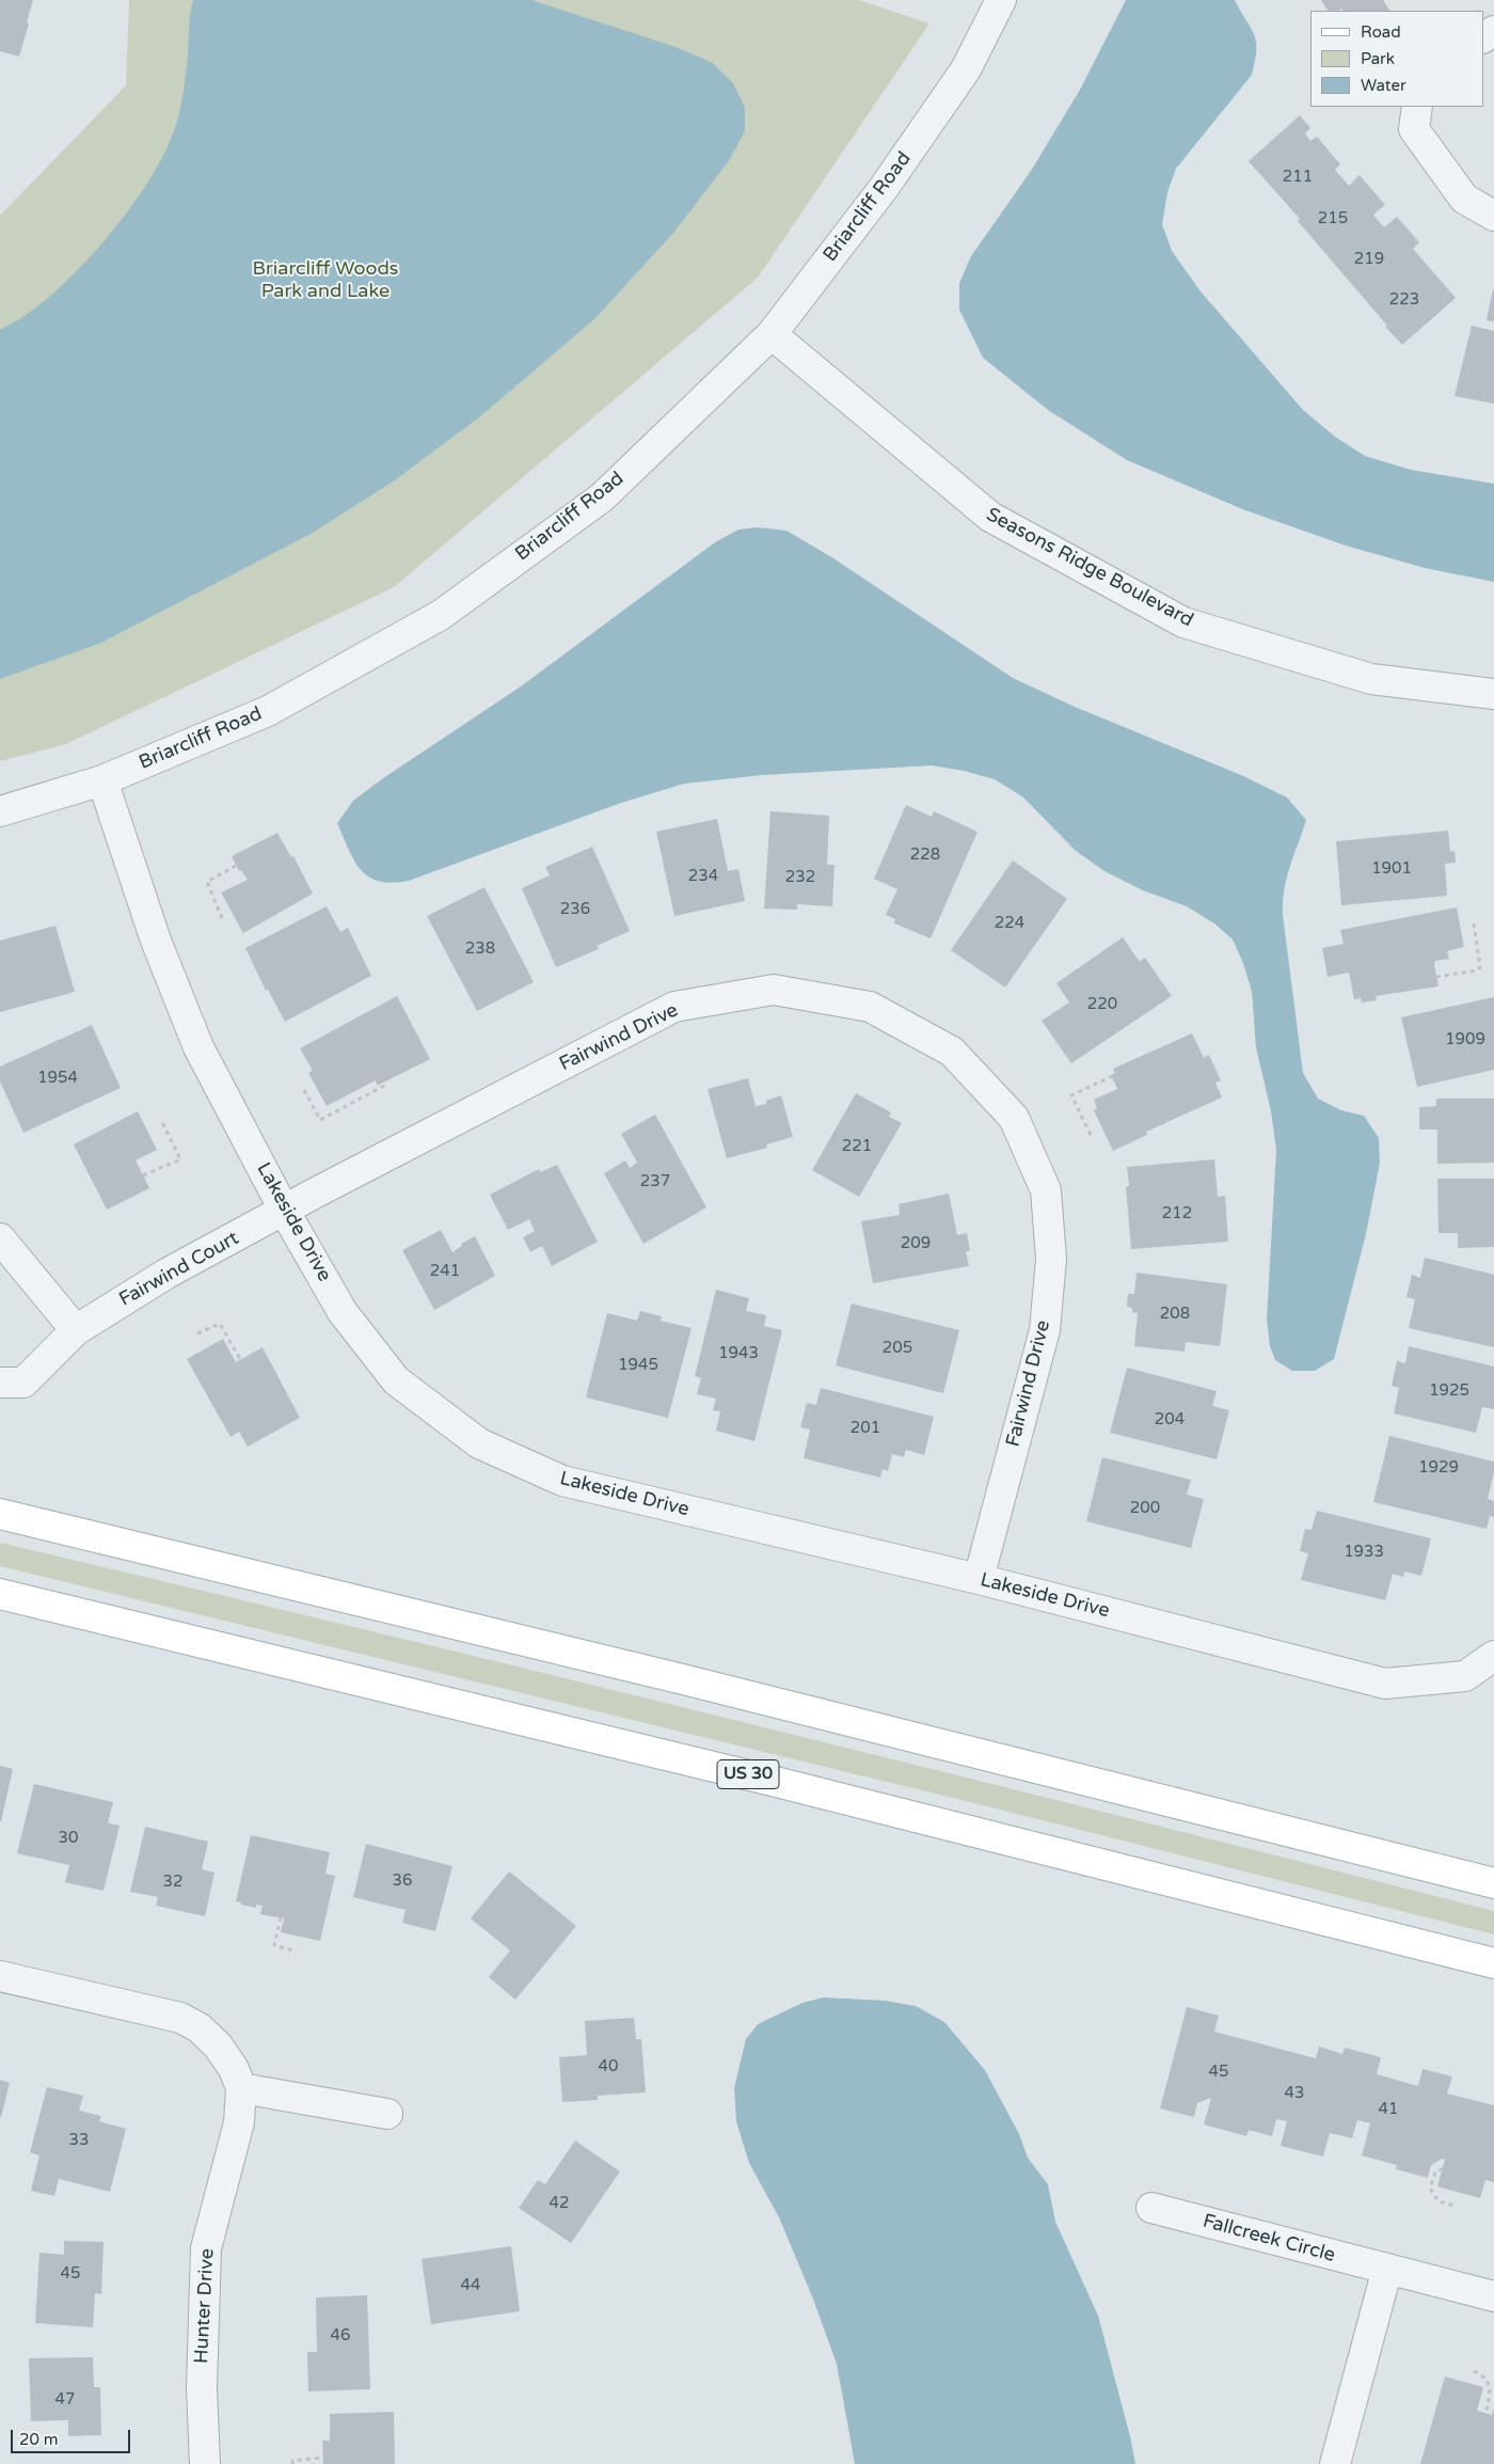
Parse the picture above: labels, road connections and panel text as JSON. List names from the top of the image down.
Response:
{
  "streets": {
    "main road": ["US 30"],
    "street": [
      "Briarcliff Road",
      "Seasons Ridge Boulevard",
      "Fairwind Drive",
      "Lakeside Drive",
      "Fairwind Court",
      "Fallcreek Circle",
      "Hunter Drive"
    ]
  },
  "crossings": [
    ["Briarcliff Road", "Seasons Ridge Boulevard"],
    ["Briarcliff Road", "Lakeside Drive"],
    ["Fairwind Drive", "Lakeside Drive"],
    ["Fairwind Drive", "Fairwind Court"],
    ["Lakeside Drive", "Fairwind Court"]
  ],
  "parks": ["Briarcliff Woods Park and Lake"],
  "house_numbers": [
    "211",
    "215",
    "219",
    "223",
    "228",
    "1901",
    "234",
    "232",
    "236",
    "224",
    "238",
    "220",
    "1909",
    "1954",
    "221",
    "237",
    "212",
    "209",
    "241",
    "208",
    "205",
    "1943",
    "1945",
    "1925",
    "204",
    "201",
    "1929",
    "200",
    "1933",
    "30",
    "36",
    "32",
    "40",
    "45",
    "43",
    "41",
    "33",
    "42",
    "45",
    "44",
    "46",
    "47"
  ],
  "legend": ["Road", "Park", "Water"],
  "scale_bar": "20 m"
}
